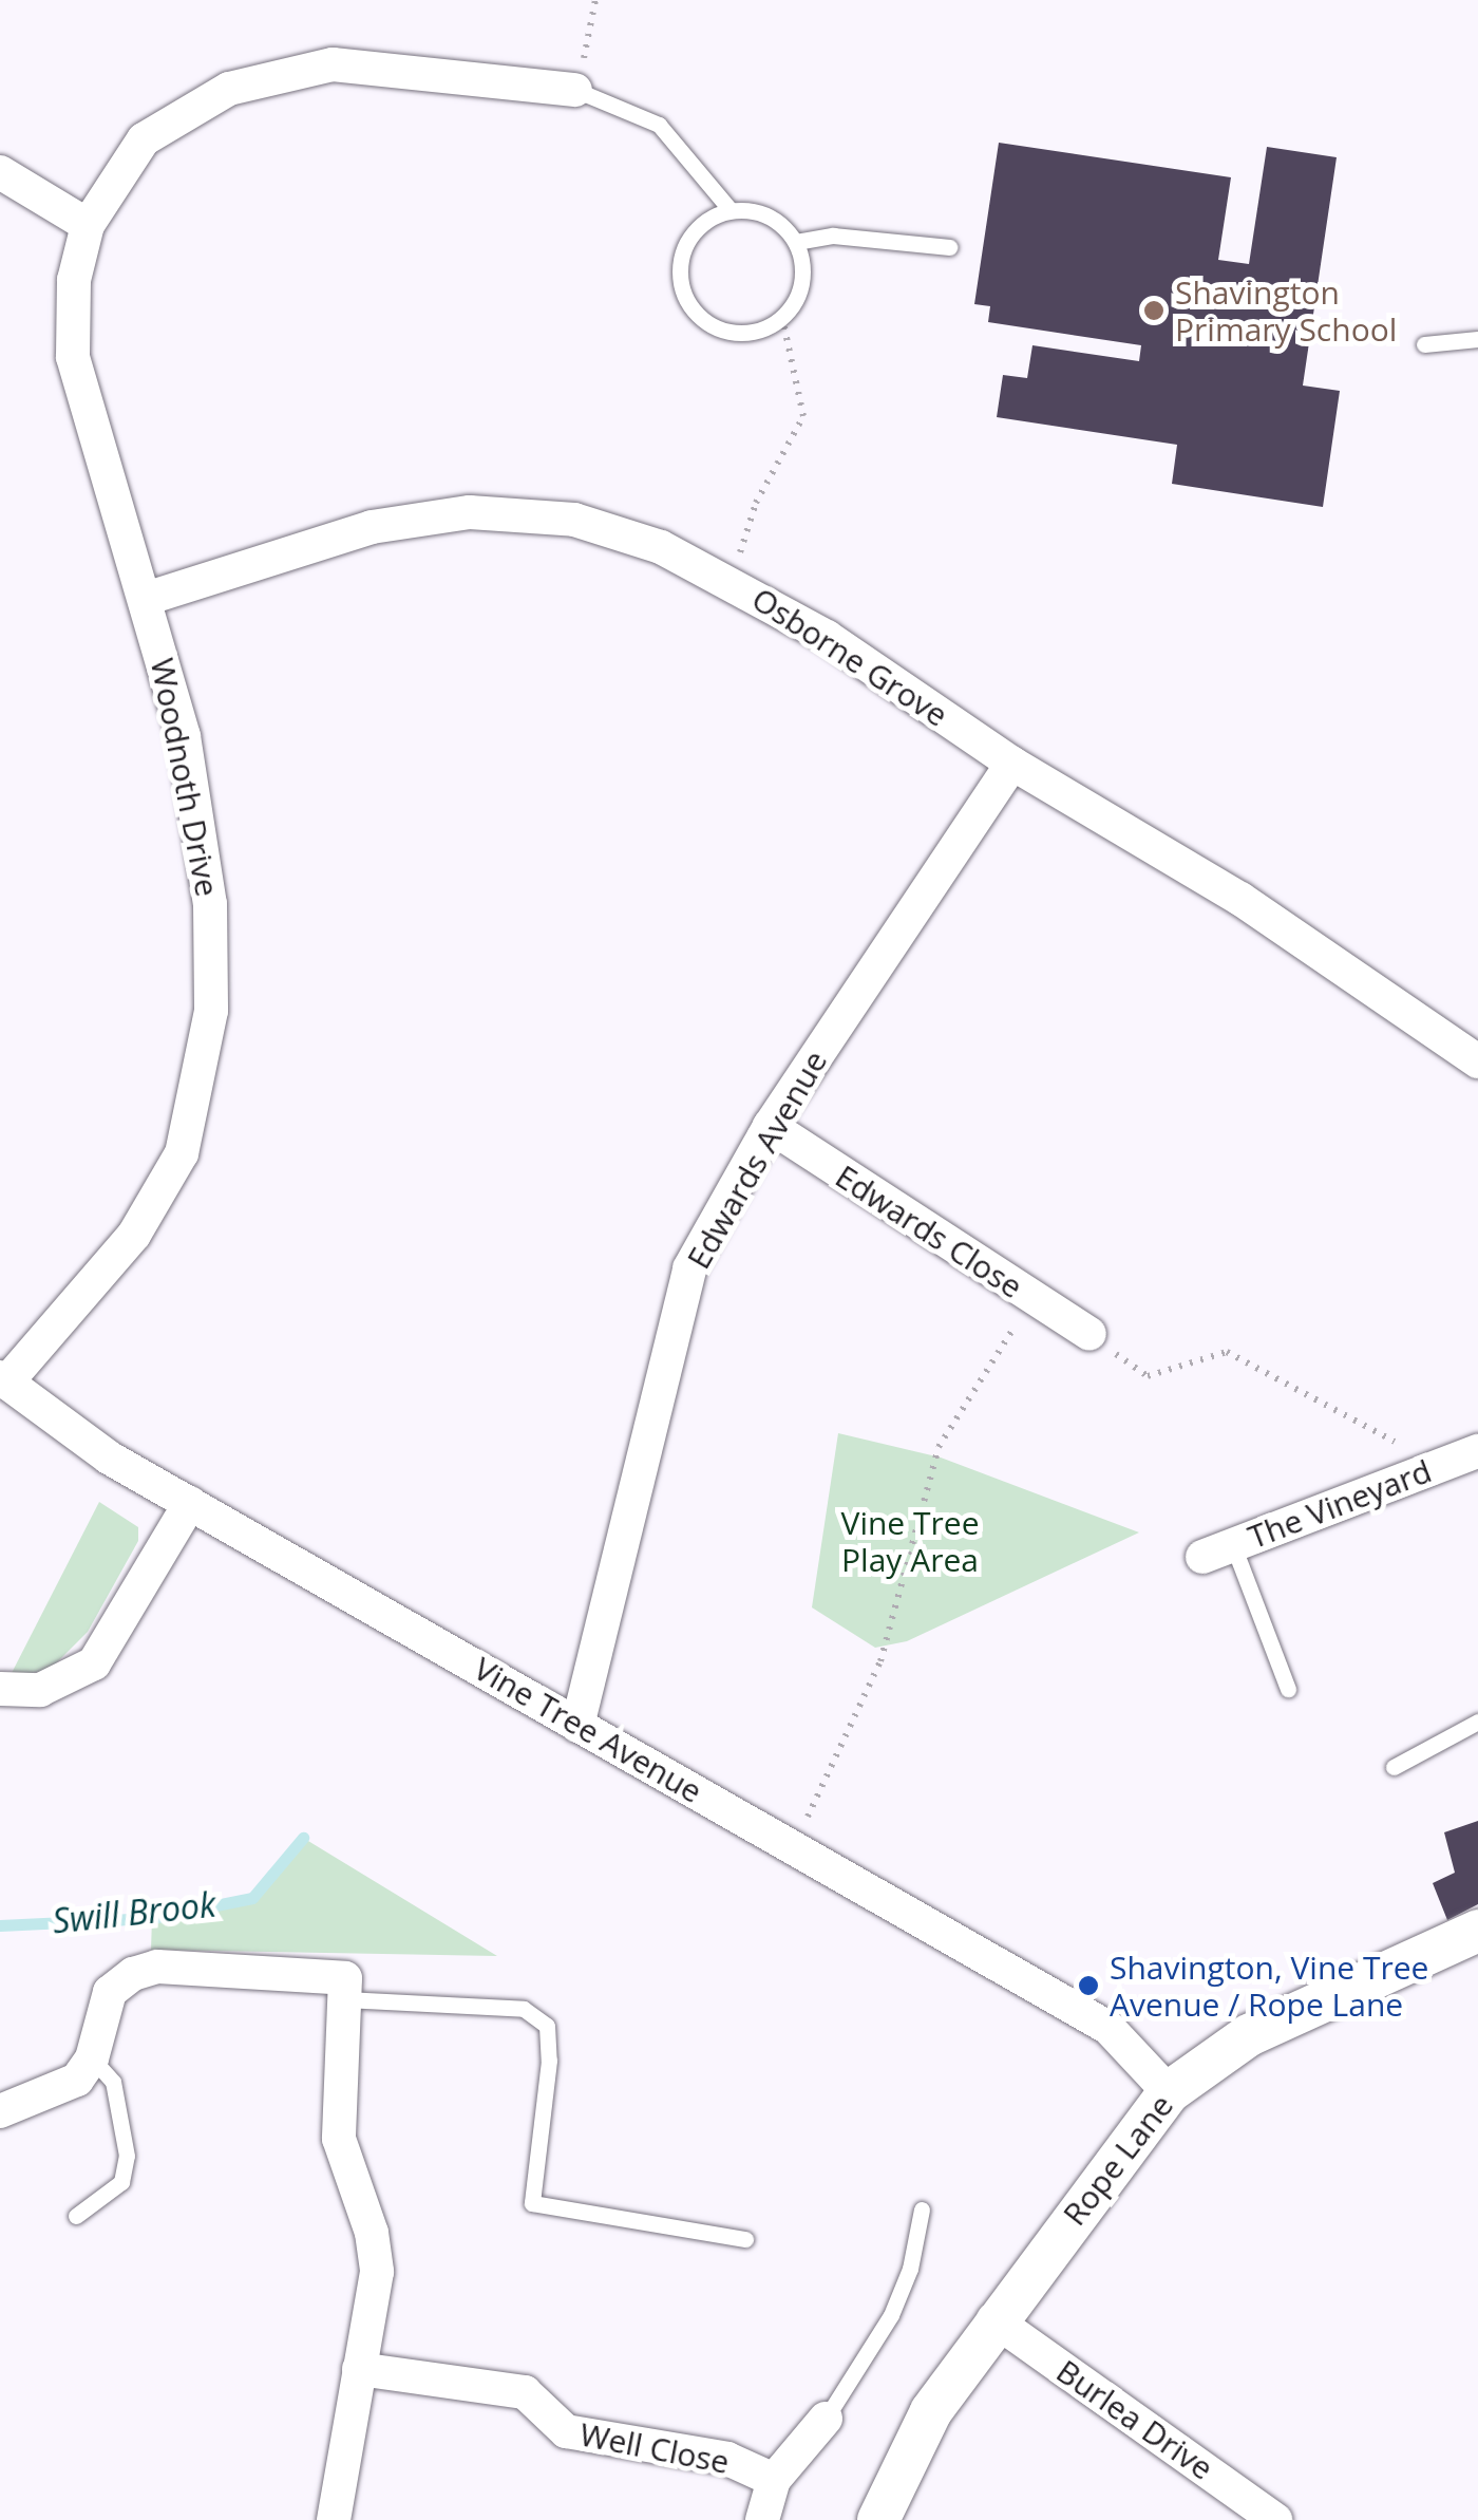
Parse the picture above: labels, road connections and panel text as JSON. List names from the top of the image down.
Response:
{
  "streets": {
    "street": [
      "Osborne Grove",
      "Woodnoth Drive",
      "Edwards Avenue",
      "Edwards Close",
      "The Vineyard",
      "Vine Tree Avenue",
      "Rope Lane",
      "Burlea Drive",
      "Well Close"
    ]
  },
  "crossings": [
    ["Osborne Grove", "Woodnoth Drive"],
    ["Osborne Grove", "Edwards Avenue"],
    ["Woodnoth Drive", "Vine Tree Avenue"],
    ["Edwards Avenue", "Edwards Close"],
    ["Edwards Avenue", "Vine Tree Avenue"],
    ["Vine Tree Avenue", "Rope Lane"],
    ["Rope Lane", "Burlea Drive"]
  ],
  "water": ["Swill Brook"],
  "parks": ["Vine Tree Play Area"],
  "places": ["Shavington Primary School", "Shavington, Vine Tree Avenue / Rope Lane"]
}
